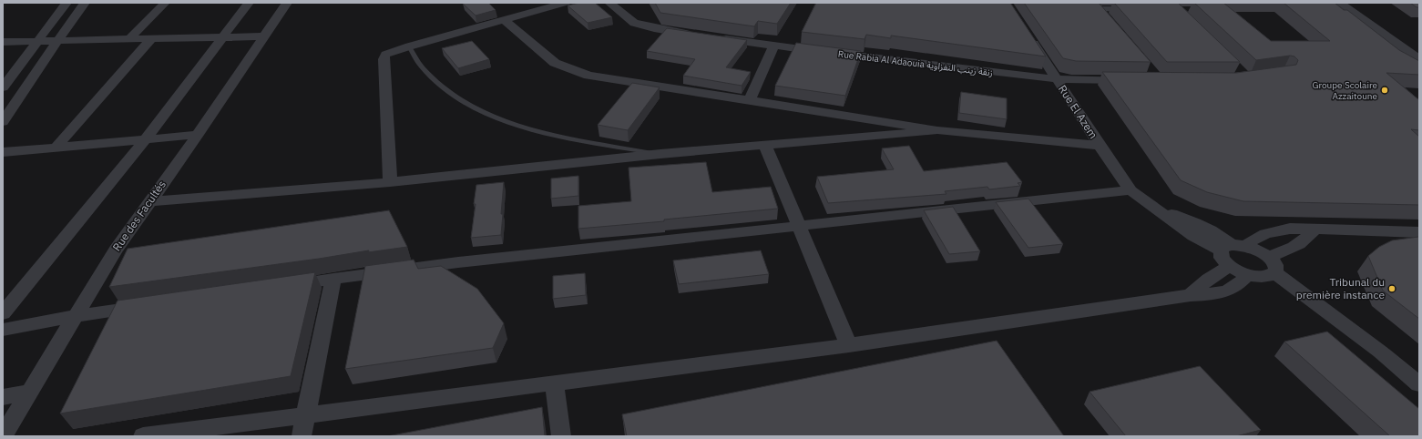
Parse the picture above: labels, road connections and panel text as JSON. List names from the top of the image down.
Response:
{
  "streets": {
    "street": ["Rue Rabia Al Adaouia زنقة زينب النفزاوية", "Rue El Azem", "Rue des Facultés"]
  },
  "crossings": [
    ["Rue Rabia Al Adaouia زنقة زينب النفزاوية", "Rue El Azem"]
  ],
  "places": ["Groupe Scolaire Azzaitoune", "Tribunal du première instance"]
}
